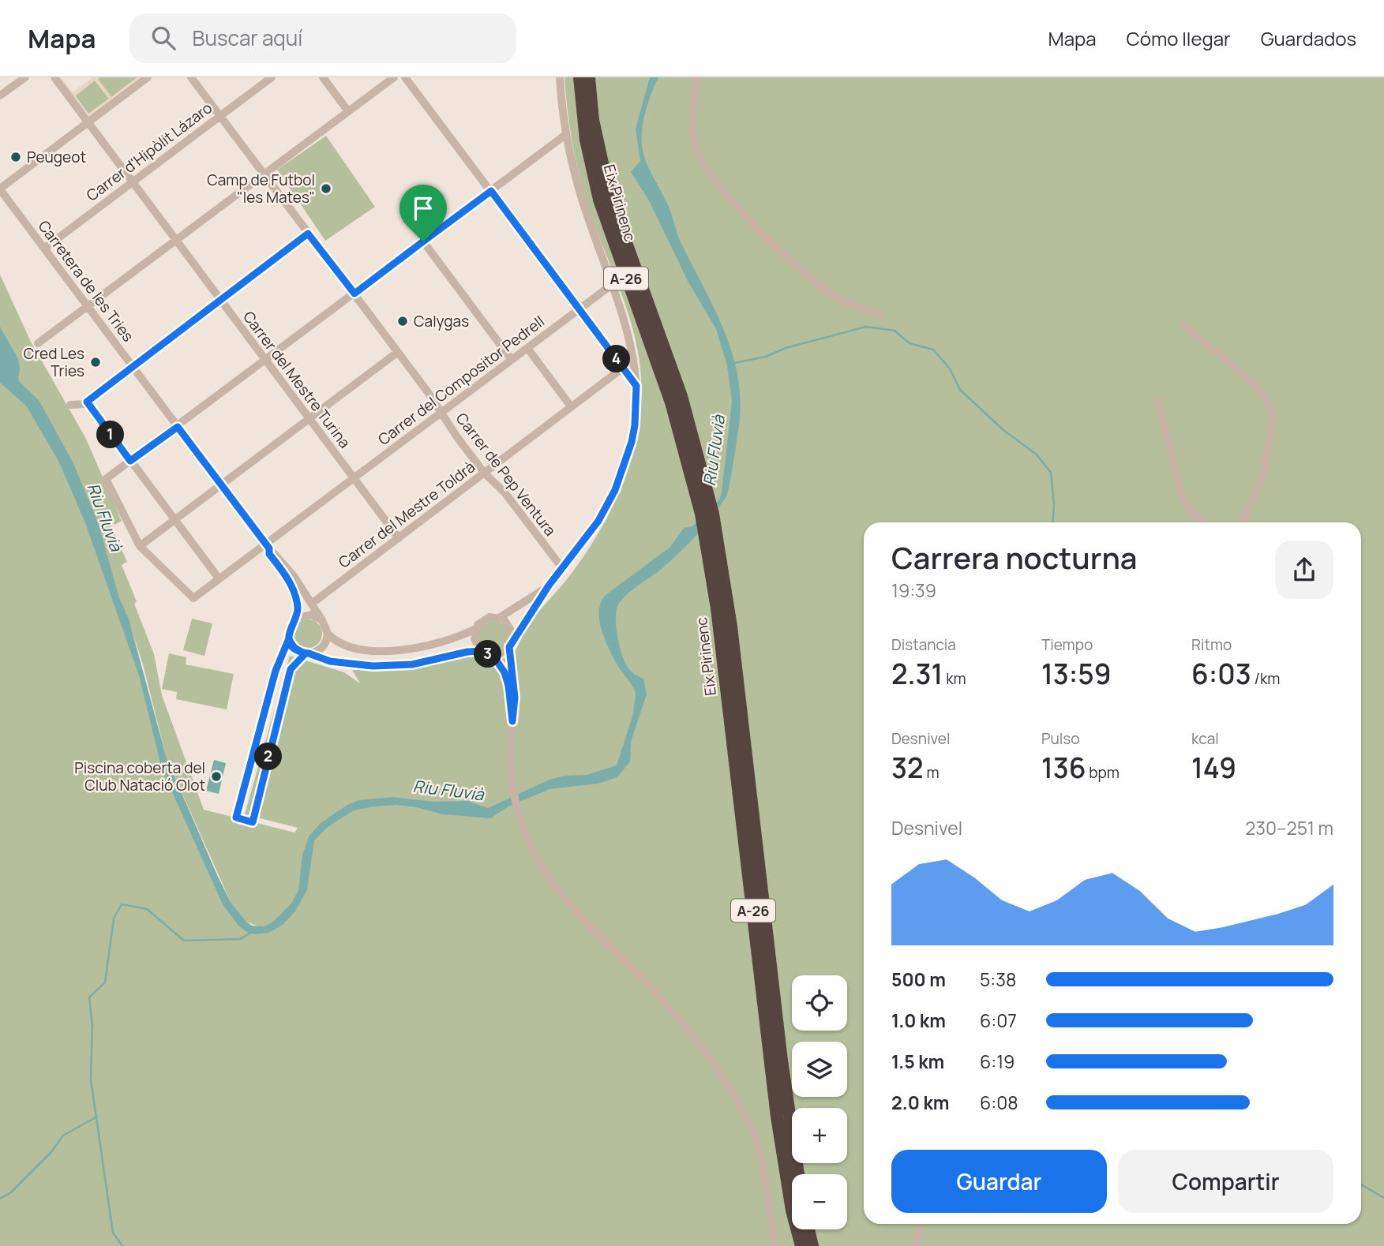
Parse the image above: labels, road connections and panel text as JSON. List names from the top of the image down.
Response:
{
  "streets": {
    "highway": ["Eix Pirinenc", "A-26"],
    "street": [
      "Carrer d'Hipòlit Lázaro",
      "Carretera de les Tries",
      "Carrer del Mestre Turina",
      "Carrer del Compositor Pedrell",
      "Carrer de Pep Ventura",
      "Carrer del Mestre Toldrà"
    ]
  },
  "crossings": [
    ["Carrer d'Hipòlit Lázaro", "Carretera de les Tries"],
    ["Carrer d'Hipòlit Lázaro", "Carrer del Mestre Turina"],
    ["Carrer d'Hipòlit Lázaro", "Carrer de Pep Ventura"],
    ["Carretera de les Tries", "Carrer del Compositor Pedrell"],
    ["Carretera de les Tries", "Carrer del Mestre Toldrà"],
    ["Carrer del Mestre Turina", "Carrer del Compositor Pedrell"],
    ["Carrer del Mestre Turina", "Carrer del Mestre Toldrà"],
    ["Carrer del Compositor Pedrell", "Carrer de Pep Ventura"],
    ["Carrer de Pep Ventura", "Carrer del Mestre Toldrà"]
  ],
  "water": ["Riu Fluvià"],
  "places": [
    "Peugeot",
    "Camp de Futbol \"les Mates\"",
    "Calygas",
    "Cred Les Tries",
    "Piscina coberta del Club Natació Olot"
  ],
  "page": {
    "header": "Mapa",
    "search": "Buscar aquí",
    "nav": ["Mapa", "Cómo llegar", "Guardados"],
    "pins": [
      "4",
      "1",
      "3",
      "2"
    ],
    "heading": ["Carrera nocturna", "19:39"],
    "stats": [
      ["Distancia", "2.31 km"],
      ["Tiempo", "13:59"],
      ["Ritmo", "6:03 /km"],
      ["Desnivel", "32 m"],
      ["Pulso", "136 bpm"],
      ["kcal", "149"]
    ],
    "chart": ["Desnivel", "230–251 m"],
    "list": [
      {
        "name": "500 m",
        "note": "5:38"
      },
      {
        "name": "1.0 km",
        "note": "6:07"
      },
      {
        "name": "1.5 km",
        "note": "6:19"
      },
      {
        "name": "2.0 km",
        "note": "6:08"
      }
    ],
    "map_buttons": ["+", "−"],
    "buttons": ["Guardar", "Compartir"]
  }
}
